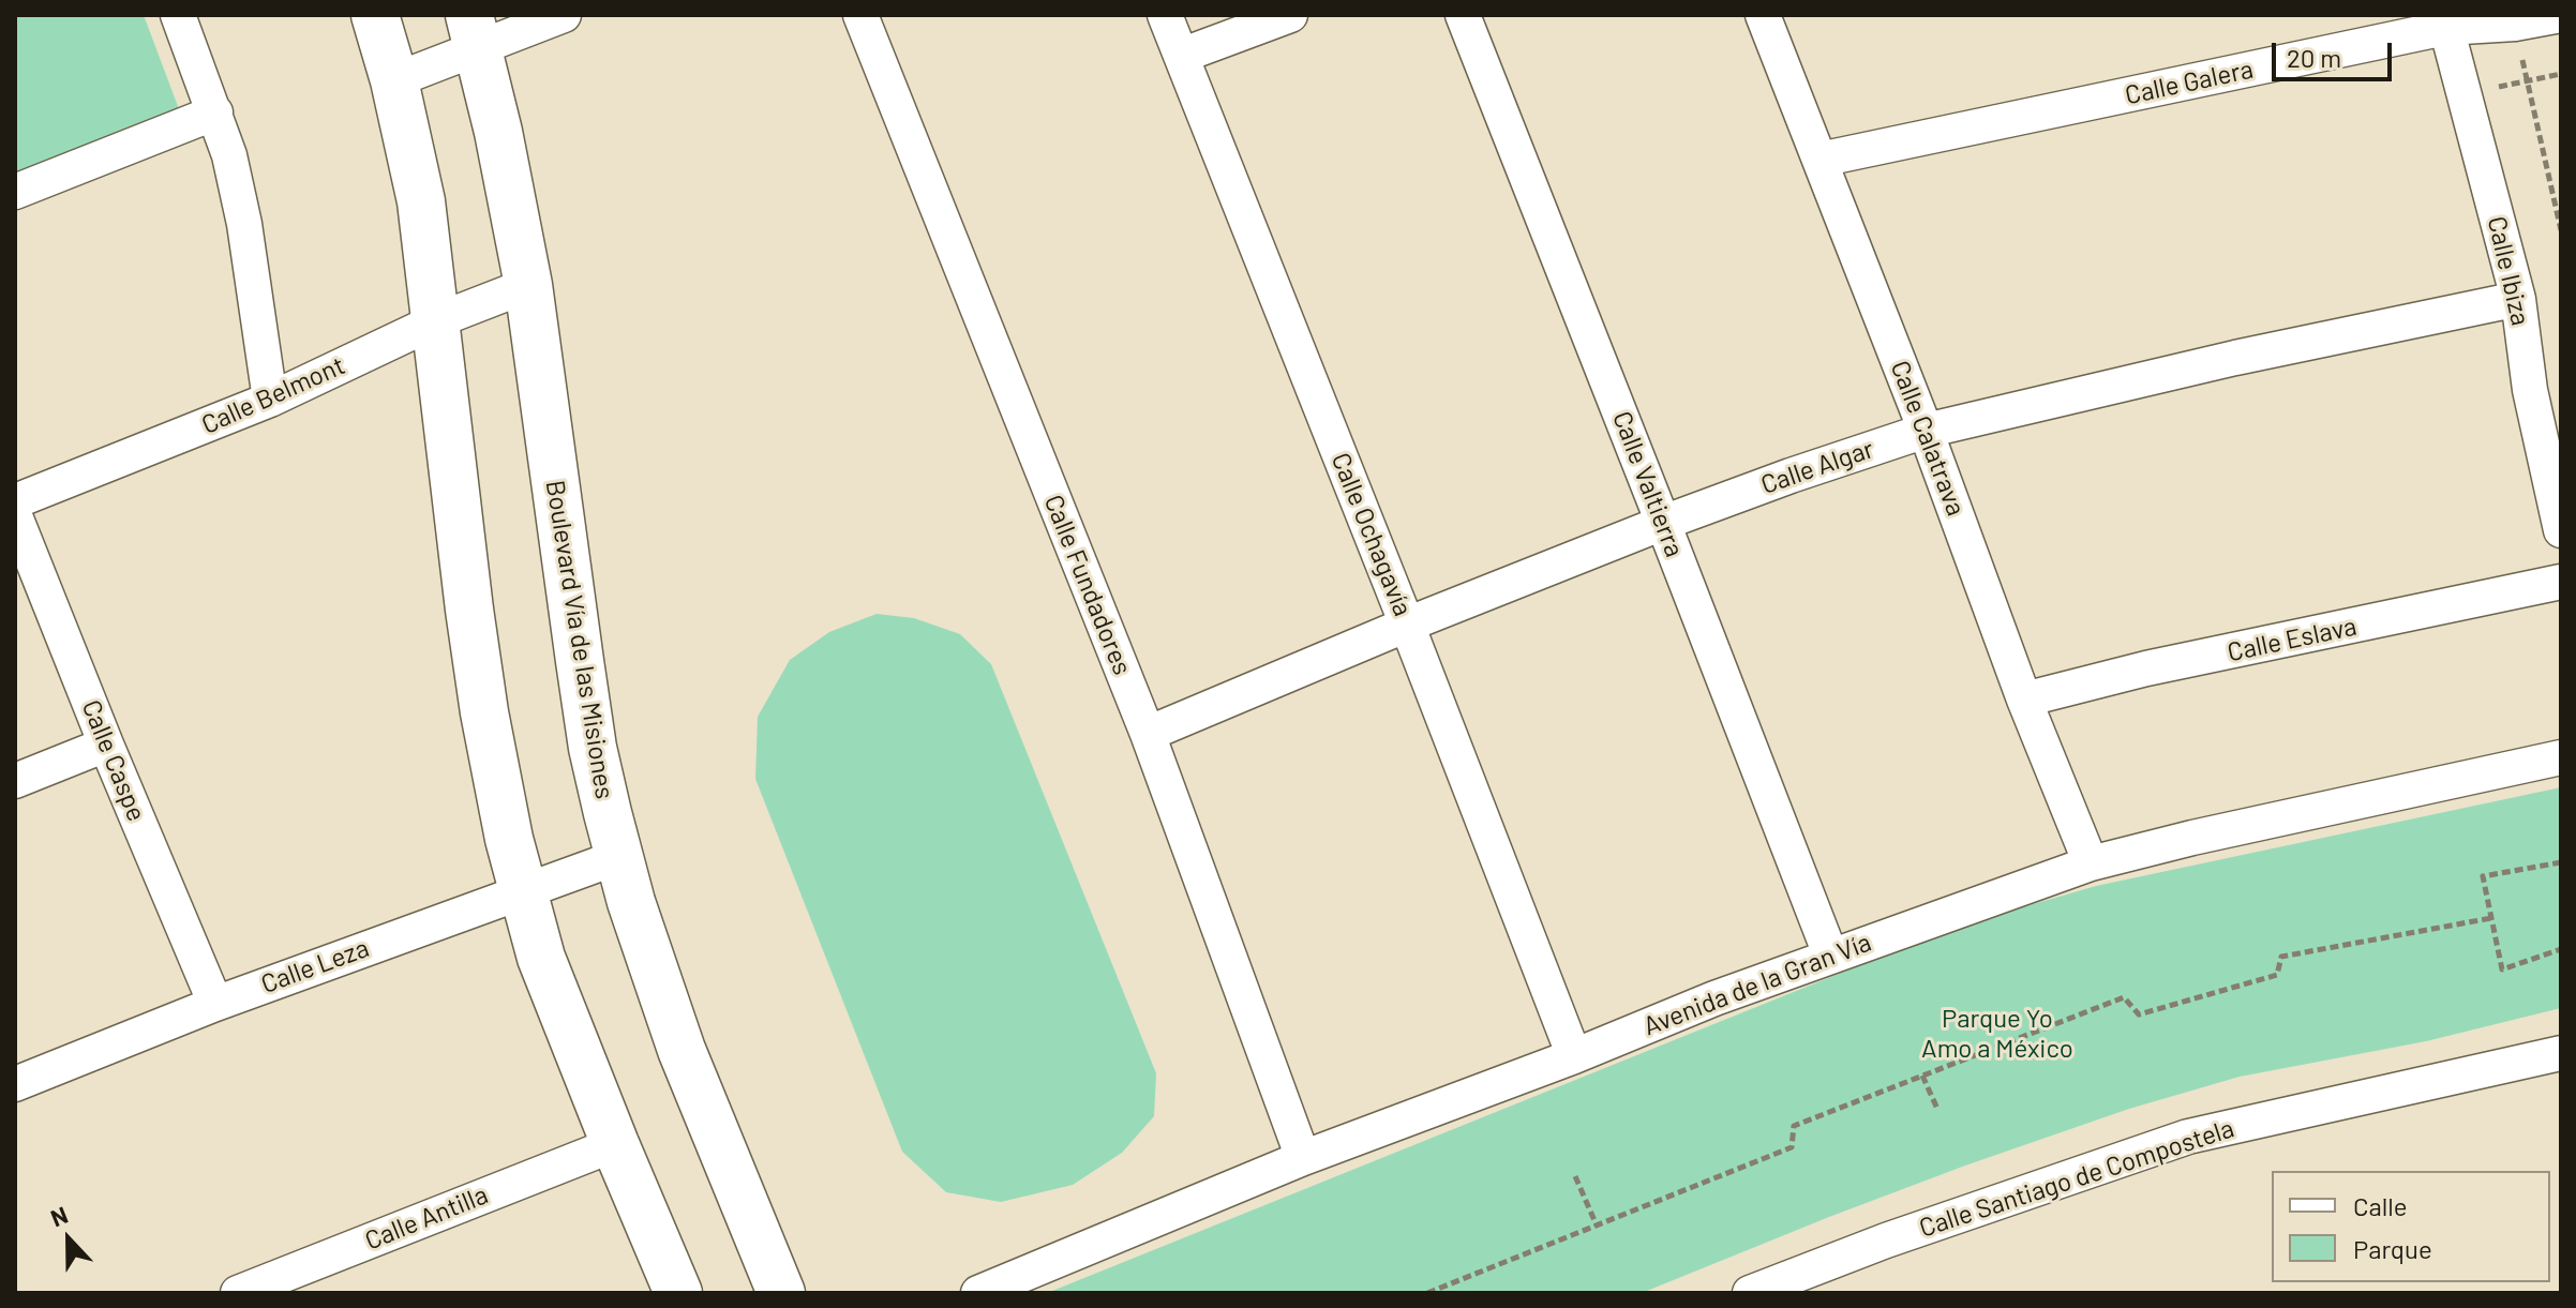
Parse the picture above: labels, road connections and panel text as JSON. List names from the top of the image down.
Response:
{
  "streets": {
    "street": [
      "Calle Galera",
      "Calle Ibiza",
      "Calle Belmont",
      "Calle Calatrava",
      "Calle Algar",
      "Calle Valtierra",
      "Calle Ochagavía",
      "Calle Fundadores",
      "Boulevard Vía de las Misiones",
      "Calle Eslava",
      "Calle Caspe",
      "Calle Leza",
      "Avenida de la Gran Vía",
      "Calle Santiago de Compostela",
      "Calle Antilla"
    ]
  },
  "crossings": [
    ["Calle Galera", "Calle Ibiza"],
    ["Calle Galera", "Calle Calatrava"],
    ["Calle Ibiza", "Calle Algar"],
    ["Calle Belmont", "Boulevard Vía de las Misiones"],
    ["Calle Calatrava", "Calle Algar"],
    ["Calle Calatrava", "Calle Eslava"],
    ["Calle Calatrava", "Avenida de la Gran Vía"],
    ["Calle Algar", "Calle Valtierra"],
    ["Calle Algar", "Calle Ochagavía"],
    ["Calle Algar", "Calle Fundadores"],
    ["Calle Valtierra", "Avenida de la Gran Vía"],
    ["Calle Ochagavía", "Avenida de la Gran Vía"],
    ["Calle Fundadores", "Avenida de la Gran Vía"],
    ["Boulevard Vía de las Misiones", "Calle Leza"],
    ["Calle Caspe", "Calle Leza"]
  ],
  "parks": ["Parque Yo Amo a México"],
  "legend": ["Calle", "Parque"],
  "scale_bar": "20 m",
  "north": "top"
}
